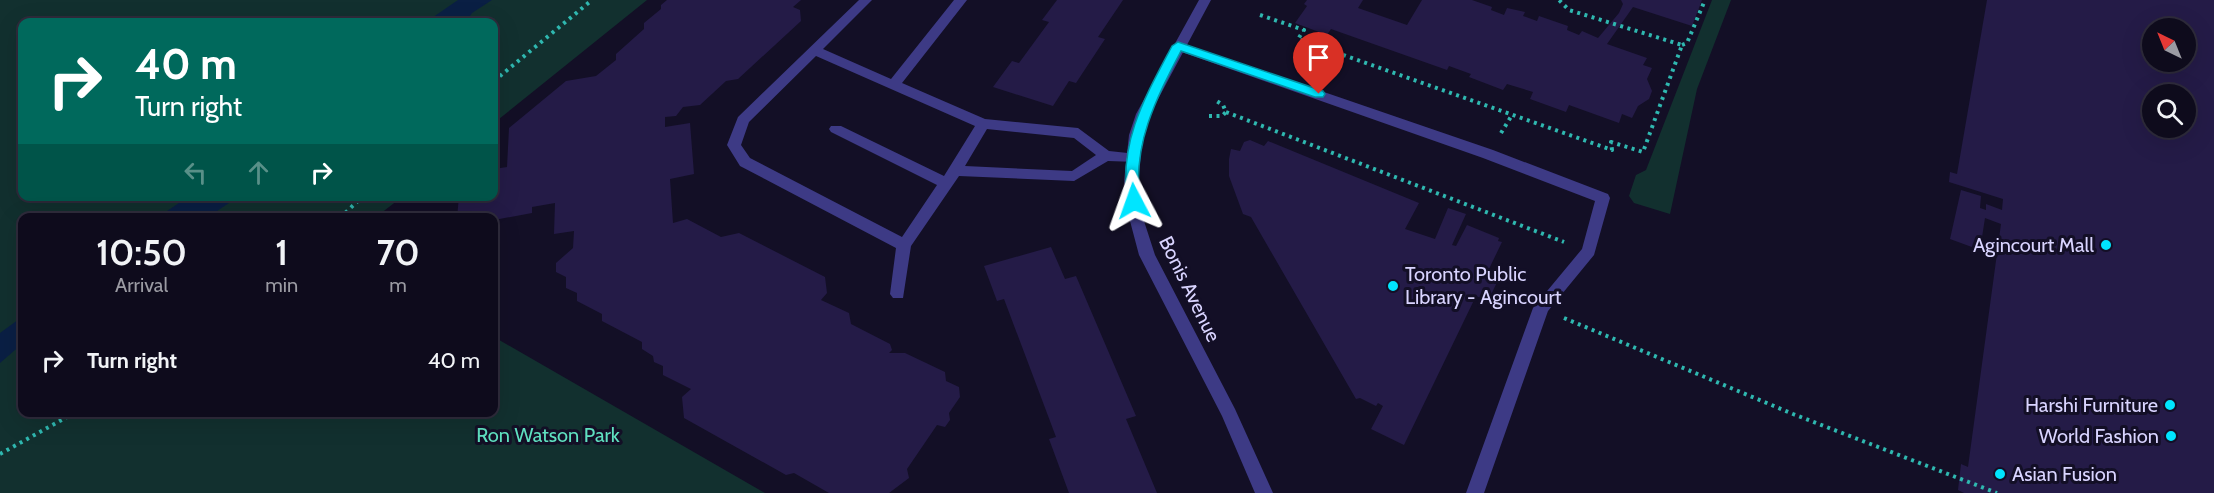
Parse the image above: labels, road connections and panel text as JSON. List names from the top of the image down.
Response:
{
  "streets": {
    "street": ["Bonis Avenue"]
  },
  "parks": ["Ron Watson Park"],
  "places": [
    "Agincourt Mall",
    "Toronto Public Library - Agincourt",
    "Harshi Furniture",
    "World Fashion",
    "Asian Fusion"
  ],
  "north": "top left",
  "page": {
    "turn": ["40 m", "Turn right"],
    "eta": [
      "10:50",
      "Arrival",
      "1",
      "min",
      "70",
      "m"
    ],
    "list": [
      {
        "name": "Turn right",
        "value": "40 m"
      }
    ]
  }
}
